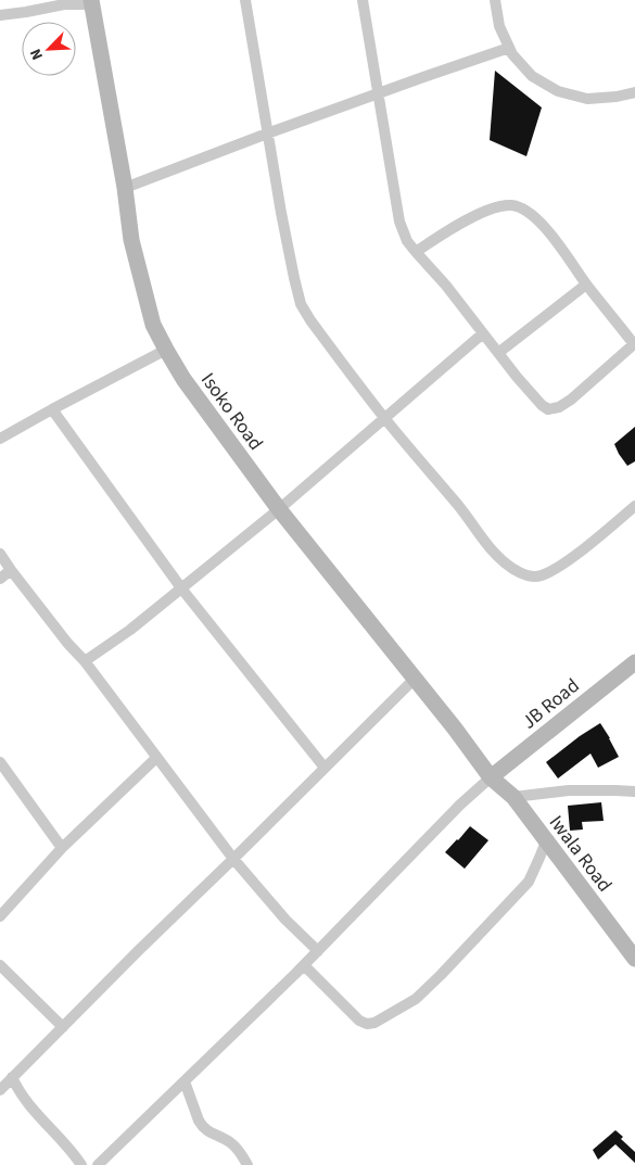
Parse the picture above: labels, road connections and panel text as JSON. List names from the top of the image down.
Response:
{
  "streets": {
    "street": ["Isoko Road", "JB Road", "Iwala Road"]
  },
  "crossings": [
    ["Isoko Road", "JB Road"],
    ["Isoko Road", "Iwala Road"],
    ["JB Road", "Iwala Road"]
  ],
  "north": "bottom left"
}
